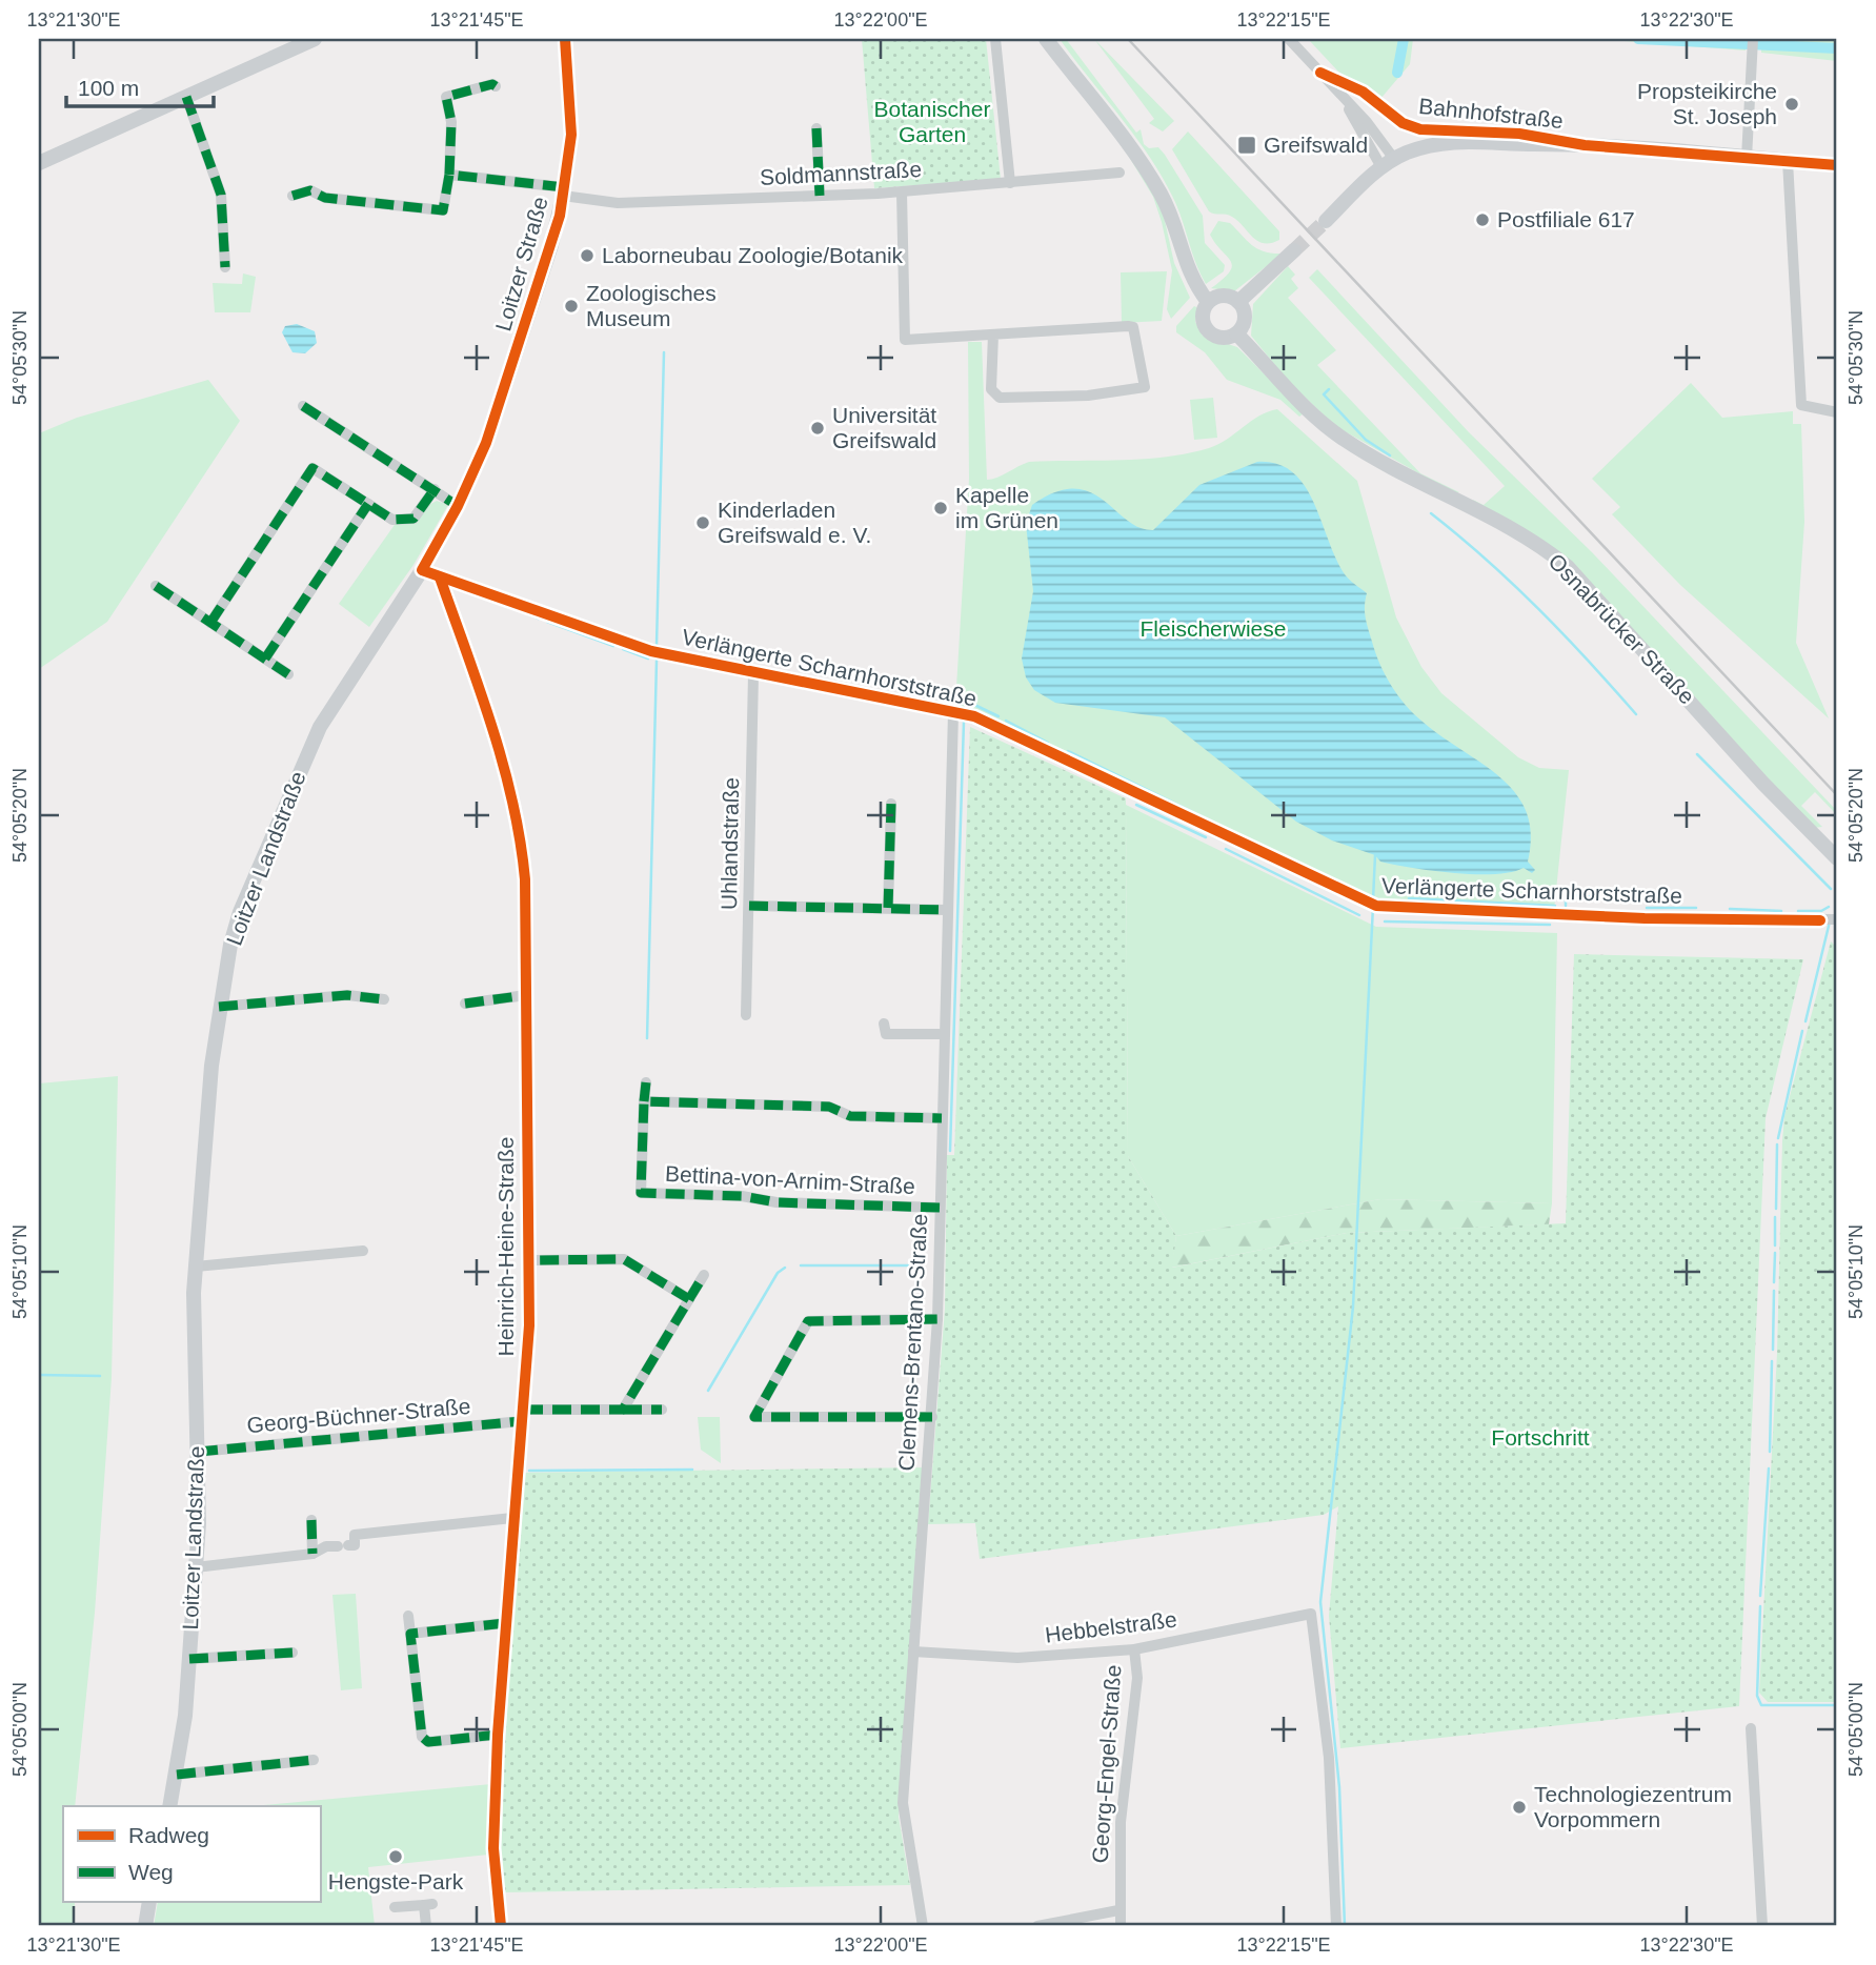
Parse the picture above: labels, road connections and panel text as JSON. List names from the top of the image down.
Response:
{
  "streets": {
    "main road": [
      "Bahnhofstraße",
      "Loitzer Straße",
      "Osnabrücker Straße",
      "Loitzer Landstraße"
    ],
    "street": [
      "Soldmannstraße",
      "Verlängerte Scharnhorststraße",
      "Uhlandstraße",
      "Bettina-von-Arnim-Straße",
      "Heinrich-Heine-Straße",
      "Clemens-Brentano-Straße",
      "Georg-Büchner-Straße",
      "Hebbelstraße",
      "Georg-Engel-Straße"
    ]
  },
  "crossings": [
    ["Soldmannstraße", "Loitzer Straße"],
    ["Loitzer Straße", "Verlängerte Scharnhorststraße"],
    ["Loitzer Straße", "Loitzer Landstraße"],
    ["Verlängerte Scharnhorststraße", "Uhlandstraße"],
    ["Verlängerte Scharnhorststraße", "Loitzer Landstraße"],
    ["Verlängerte Scharnhorststraße", "Heinrich-Heine-Straße"],
    ["Verlängerte Scharnhorststraße", "Clemens-Brentano-Straße"],
    ["Loitzer Landstraße", "Georg-Büchner-Straße"],
    ["Bettina-von-Arnim-Straße", "Clemens-Brentano-Straße"],
    ["Heinrich-Heine-Straße", "Georg-Büchner-Straße"],
    ["Clemens-Brentano-Straße", "Hebbelstraße"],
    ["Hebbelstraße", "Georg-Engel-Straße"]
  ],
  "parks": ["Botanischer Garten", "Fleischerwiese", "Fortschritt"],
  "places": {
    "other": [
      "Propsteikirche St. Joseph",
      "Postfiliale 617",
      "Laborneubau Zoologie/Botanik",
      "Zoologisches Museum",
      "Universität Greifswald",
      "Kapelle im Grünen",
      "Kinderladen Greifswald e. V.",
      "Technologiezentrum Vorpommern",
      "Hengste-Park"
    ],
    "transit": ["Greifswald"]
  },
  "legend": ["Radweg", "Weg"],
  "scale_bar": "100 m",
  "coordinates": [
    "13°21'30\"E",
    "13°21'45\"E",
    "13°22'00\"E",
    "13°22'15\"E",
    "13°22'30\"E",
    "54°05'30\"N",
    "54°05'20\"N",
    "54°05'10\"N",
    "54°05'00\"N"
  ]
}
